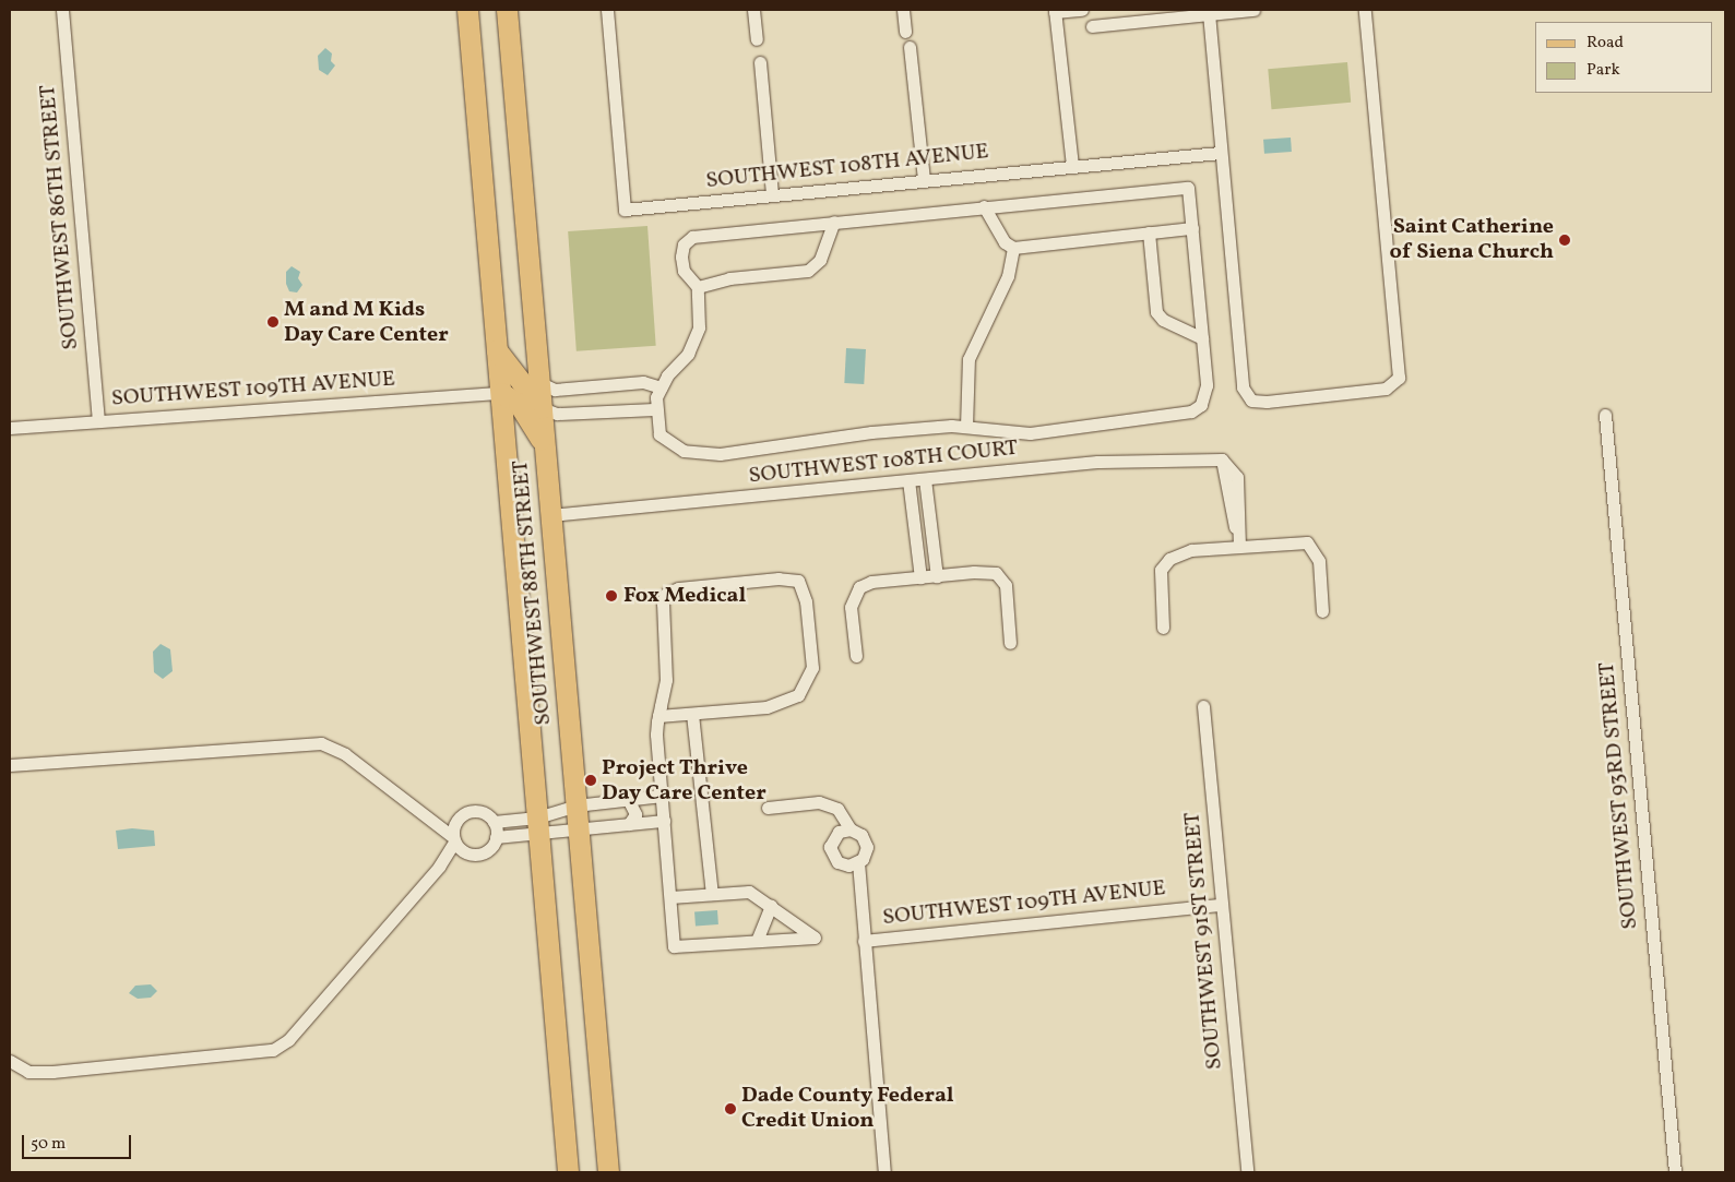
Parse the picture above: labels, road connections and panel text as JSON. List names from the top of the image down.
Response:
{
  "streets": {
    "main road": ["SOUTHWEST 88TH STREET"],
    "street": [
      "SOUTHWEST 108TH AVENUE",
      "SOUTHWEST 86TH STREET",
      "SOUTHWEST 109TH AVENUE",
      "SOUTHWEST 108TH COURT",
      "SOUTHWEST 93RD STREET",
      "SOUTHWEST 91ST STREET"
    ]
  },
  "crossings": [
    ["SOUTHWEST 86TH STREET", "SOUTHWEST 109TH AVENUE"],
    ["SOUTHWEST 109TH AVENUE", "SOUTHWEST 88TH STREET"],
    ["SOUTHWEST 109TH AVENUE", "SOUTHWEST 91ST STREET"],
    ["SOUTHWEST 108TH COURT", "SOUTHWEST 88TH STREET"]
  ],
  "places": [
    "Saint Catherine of Siena Church",
    "M and M Kids Day Care Center",
    "Fox Medical",
    "Project Thrive Day Care Center",
    "Dade County Federal Credit Union"
  ],
  "legend": ["Road", "Park"],
  "scale_bar": "50 m"
}
